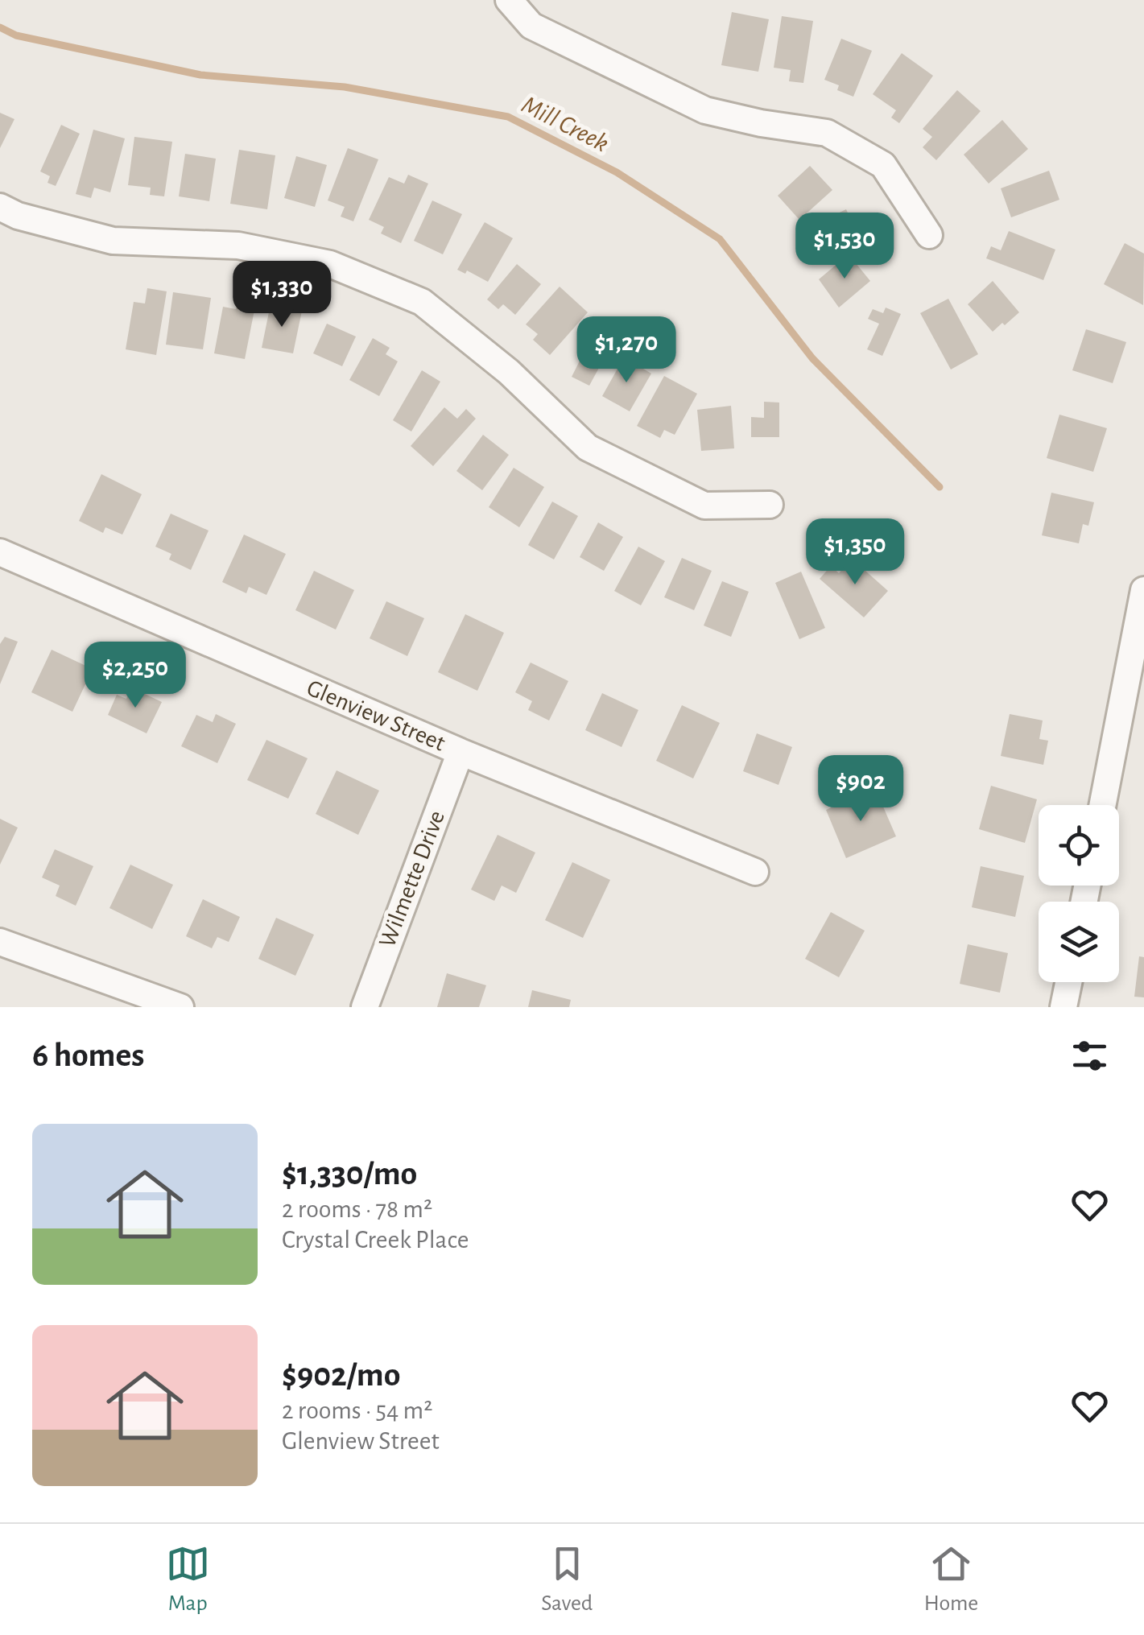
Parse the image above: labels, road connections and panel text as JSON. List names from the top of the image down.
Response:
{
  "streets": {
    "street": ["Glenview Street", "Wilmette Drive"]
  },
  "crossings": [
    ["Glenview Street", "Wilmette Drive"]
  ],
  "water": ["Mill Creek"],
  "page": {
    "price": [
      "$1,530",
      "$1,330",
      "$1,270",
      "$1,350",
      "$2,250",
      "$902"
    ],
    "heading": "6 homes",
    "list": [
      {
        "name": "$1,330/mo",
        "note": "2 rooms · 78 m² · Crystal Creek Place"
      },
      {
        "name": "$902/mo",
        "note": "2 rooms · 54 m² · Glenview Street"
      }
    ],
    "tabs": ["Map", "Saved", "Home"]
  }
}
